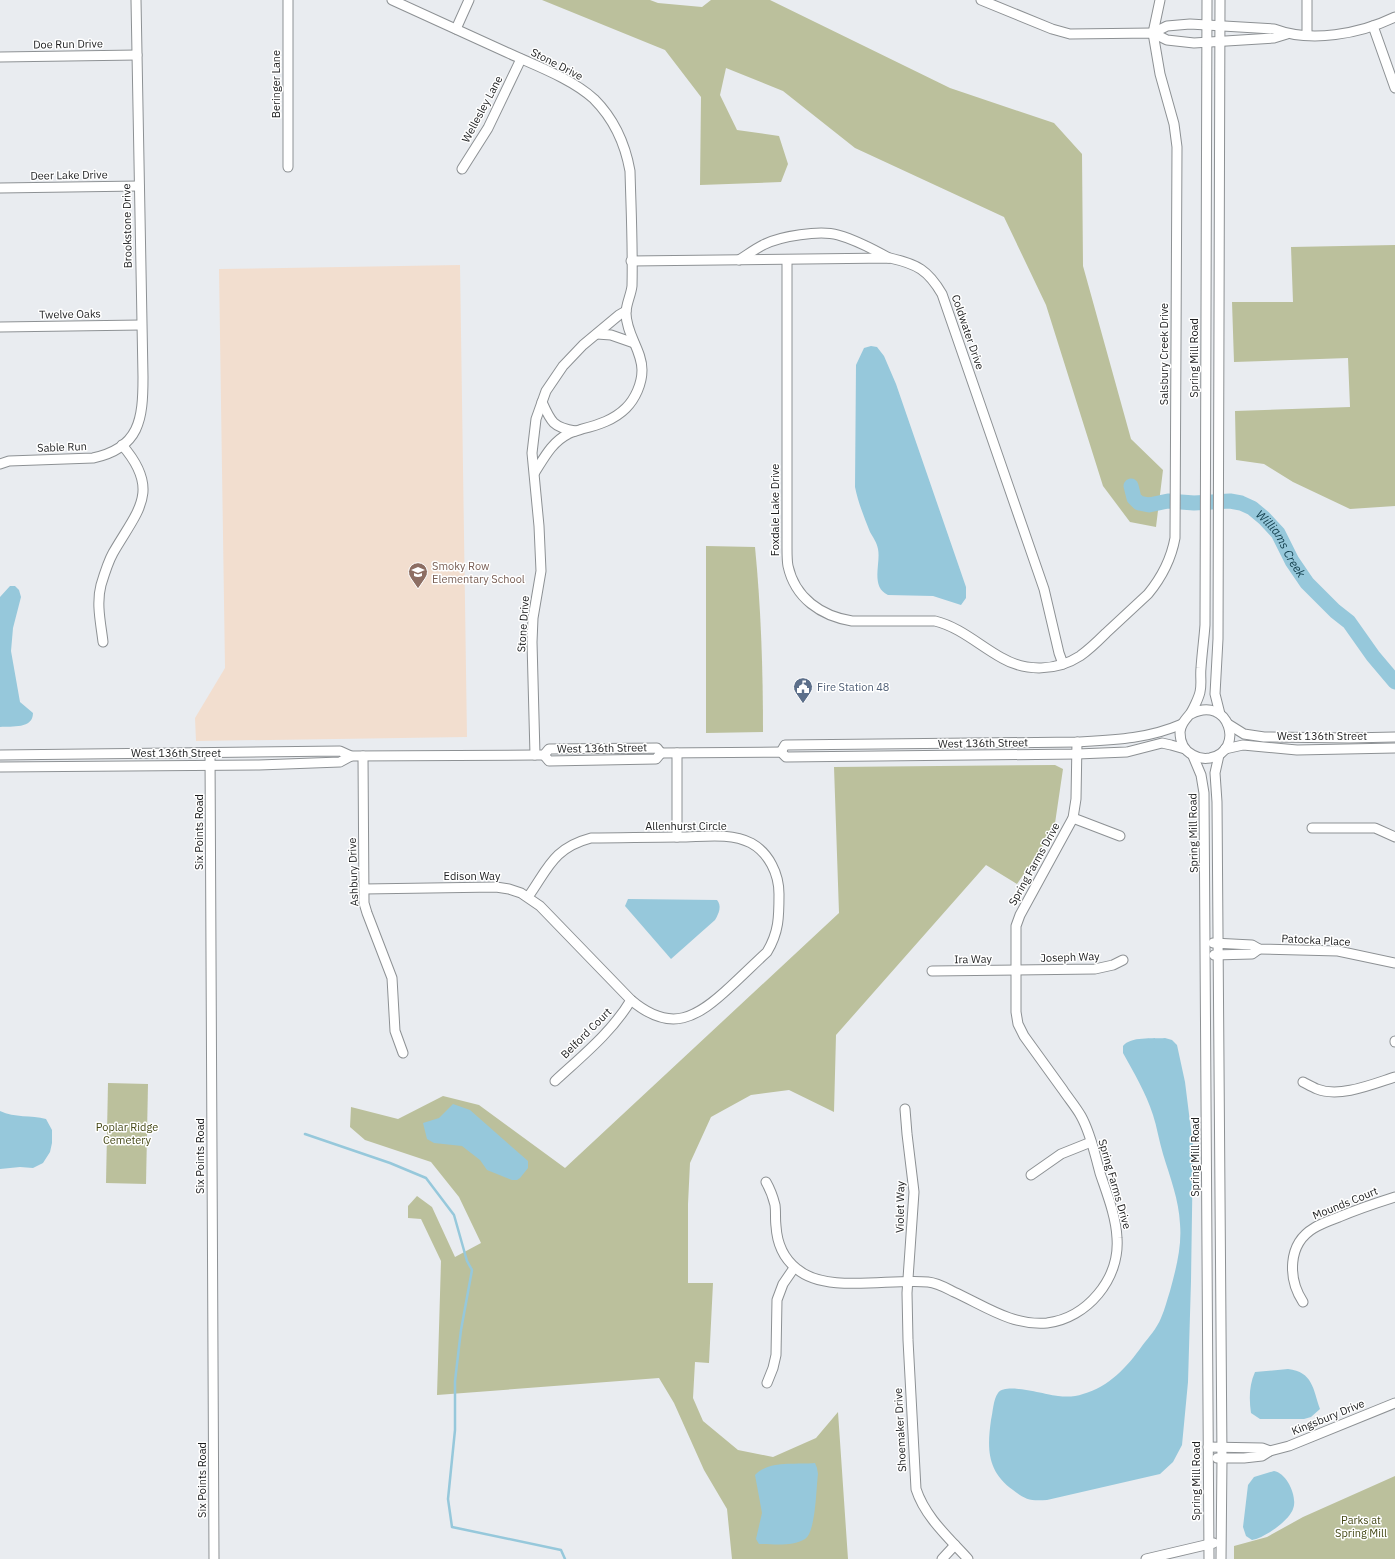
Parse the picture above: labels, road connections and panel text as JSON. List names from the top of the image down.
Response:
{
  "streets": {
    "street": [
      "Doe Run Drive",
      "Stone Drive",
      "Beringer Lane",
      "Wellesley Lane",
      "Deer Lake Drive",
      "Brookstone Drive",
      "Twelve Oaks",
      "Coldwater Drive",
      "Salsbury Creek Drive",
      "Spring Mill Road",
      "Sable Run",
      "Foxdale Lake Drive",
      "West 136th Street",
      "Allenhurst Circle",
      "Six Points Road",
      "Spring Farms Drive",
      "Ashbury Drive",
      "Edison Way",
      "Patocka Place",
      "Joseph Way",
      "Ira Way",
      "Belford Court",
      "Mounds Court",
      "Violet Way",
      "Kingsbury Drive",
      "Shoemaker Drive"
    ]
  },
  "crossings": [
    ["Doe Run Drive", "Brookstone Drive"],
    ["Stone Drive", "Wellesley Lane"],
    ["Stone Drive", "Coldwater Drive"],
    ["Stone Drive", "West 136th Street"],
    ["Deer Lake Drive", "Brookstone Drive"],
    ["Brookstone Drive", "Twelve Oaks"],
    ["Brookstone Drive", "Sable Run"],
    ["Coldwater Drive", "Salsbury Creek Drive"],
    ["Coldwater Drive", "Foxdale Lake Drive"],
    ["Salsbury Creek Drive", "Foxdale Lake Drive"],
    ["Spring Mill Road", "West 136th Street"],
    ["Spring Mill Road", "Patocka Place"],
    ["Spring Mill Road", "Kingsbury Drive"],
    ["West 136th Street", "Six Points Road"],
    ["West 136th Street", "Spring Farms Drive"],
    ["West 136th Street", "Ashbury Drive"],
    ["Allenhurst Circle", "Edison Way"],
    ["Allenhurst Circle", "Belford Court"],
    ["Spring Farms Drive", "Joseph Way"],
    ["Spring Farms Drive", "Ira Way"],
    ["Spring Farms Drive", "Violet Way"],
    ["Spring Farms Drive", "Shoemaker Drive"],
    ["Ashbury Drive", "Edison Way"],
    ["Edison Way", "Belford Court"],
    ["Joseph Way", "Ira Way"],
    ["Violet Way", "Shoemaker Drive"]
  ],
  "water": ["Williams Creek"],
  "parks": ["Poplar Ridge Cemetery", "Parks at Spring Mill"],
  "places": {
    "school or university": ["Smoky Row Elementary School"],
    "public building": ["Fire Station 48"]
  }
}
